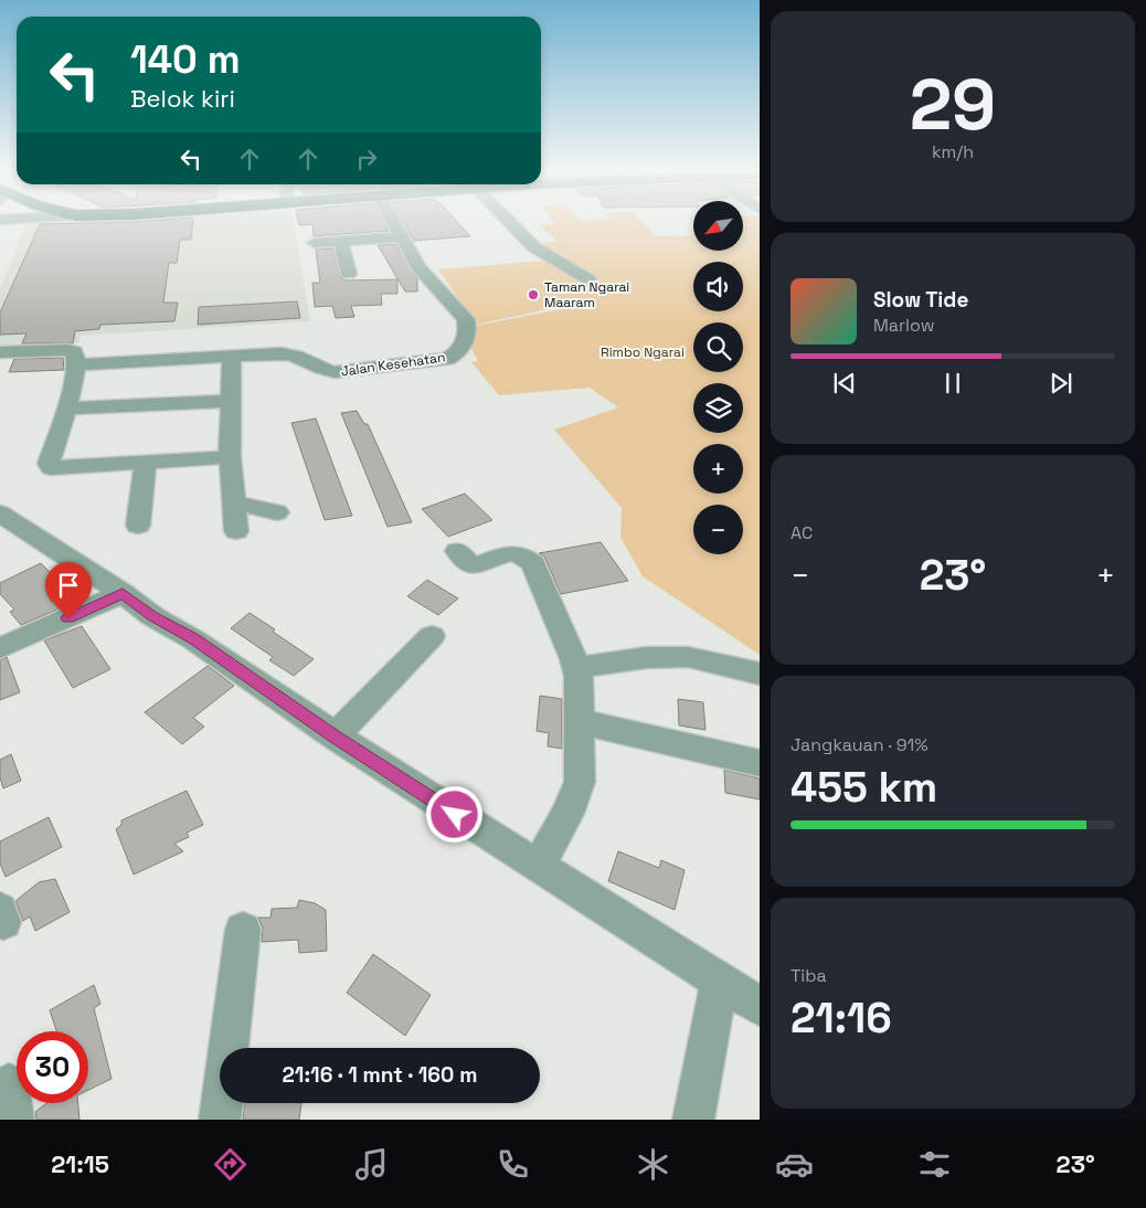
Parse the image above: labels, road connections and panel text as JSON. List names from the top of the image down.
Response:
{
  "streets": {
    "street": ["Jalan Kesehatan"]
  },
  "parks": ["Rimbo Ngarai"],
  "places": ["Taman Ngarai Maaram"],
  "north": "bottom left",
  "page": {
    "tile": [
      ["29", "km/h"],
      "AC",
      ["Jangkauan · 91%", "455 km"],
      ["Tiba", "21:16"]
    ],
    "turn": ["140 m", "Belok kiri"],
    "map_buttons": ["+", "−"],
    "song": ["Slow Tide", "Marlow"],
    "heat": ["−", "23°", "+"],
    "limit": "30",
    "trip": "21:16 · 1 mnt · 160 m",
    "tabs": ["21:15", "23°"]
  }
}
